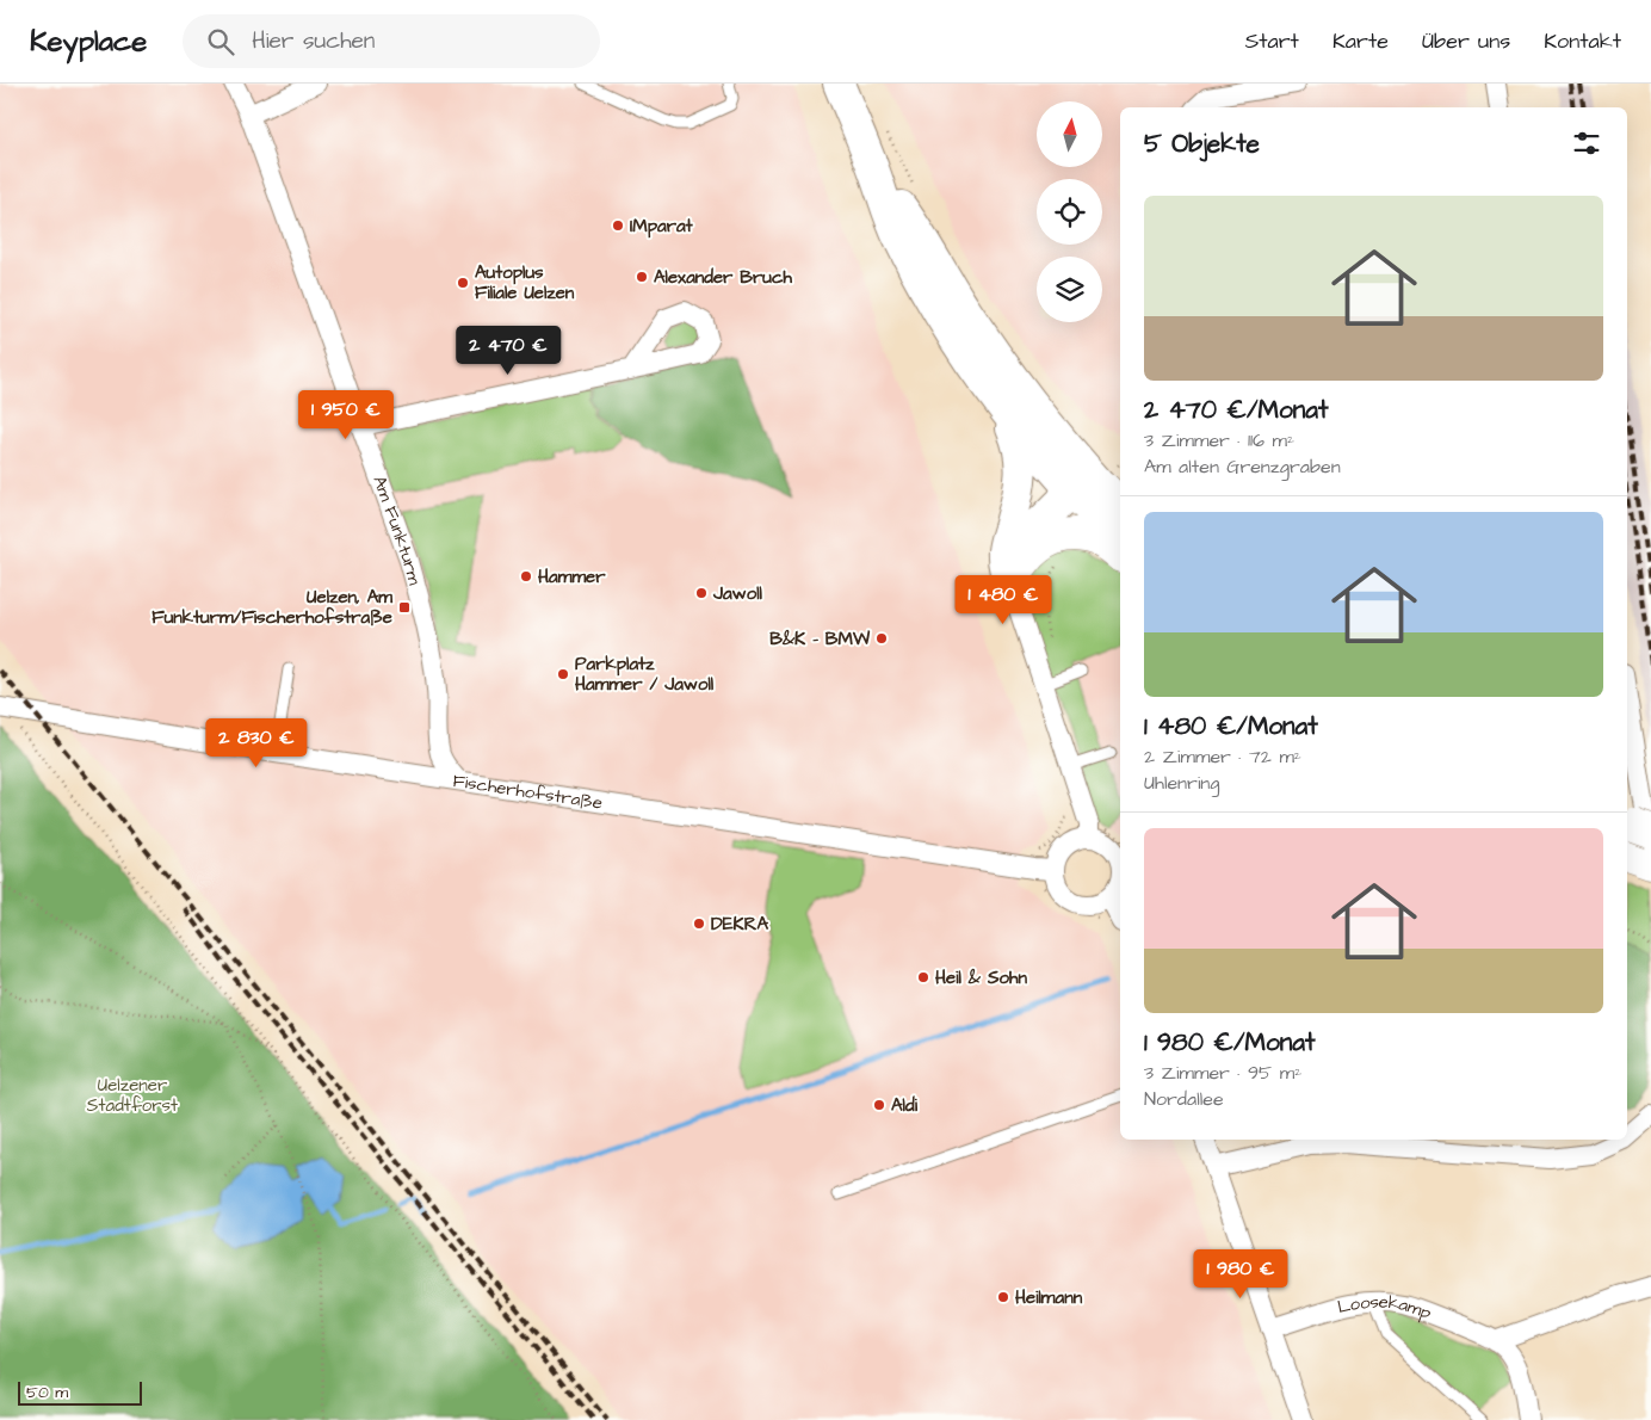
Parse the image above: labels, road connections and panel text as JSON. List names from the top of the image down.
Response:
{
  "streets": {
    "street": ["Am Funkturm", "Fischerhofstraße", "Loosekamp"]
  },
  "crossings": [
    ["Am Funkturm", "Fischerhofstraße"]
  ],
  "parks": ["Uelzener Stadtforst"],
  "places": {
    "other": [
      "IMparat",
      "Alexander Bruch",
      "Autoplus Filiale Uelzen",
      "Hammer",
      "Jawoll",
      "B&K - BMW",
      "Parkplatz Hammer / Jawoll",
      "DEKRA",
      "Heil & Sohn",
      "Aldi",
      "Heilmann"
    ],
    "transit": ["Uelzen, Am Funkturm/Fischerhofstraße"]
  },
  "scale_bar": "50 m",
  "north": "top",
  "page": {
    "header": "Keyplace",
    "search": "Hier suchen",
    "nav": [
      "Start",
      "Karte",
      "Über uns",
      "Kontakt"
    ],
    "heading": "5 Objekte",
    "list": [
      {
        "name": "2 470 €/Monat",
        "note": "3 Zimmer · 116 m² · Am alten Grenzgraben"
      },
      {
        "name": "1 480 €/Monat",
        "note": "2 Zimmer · 72 m² · Uhlenring"
      },
      {
        "name": "1 980 €/Monat",
        "note": "3 Zimmer · 95 m² · Nordallee"
      }
    ],
    "price": [
      "2 470 €",
      "1 950 €",
      "1 480 €",
      "2 830 €",
      "1 980 €"
    ],
    "scale": "50 m"
  }
}
